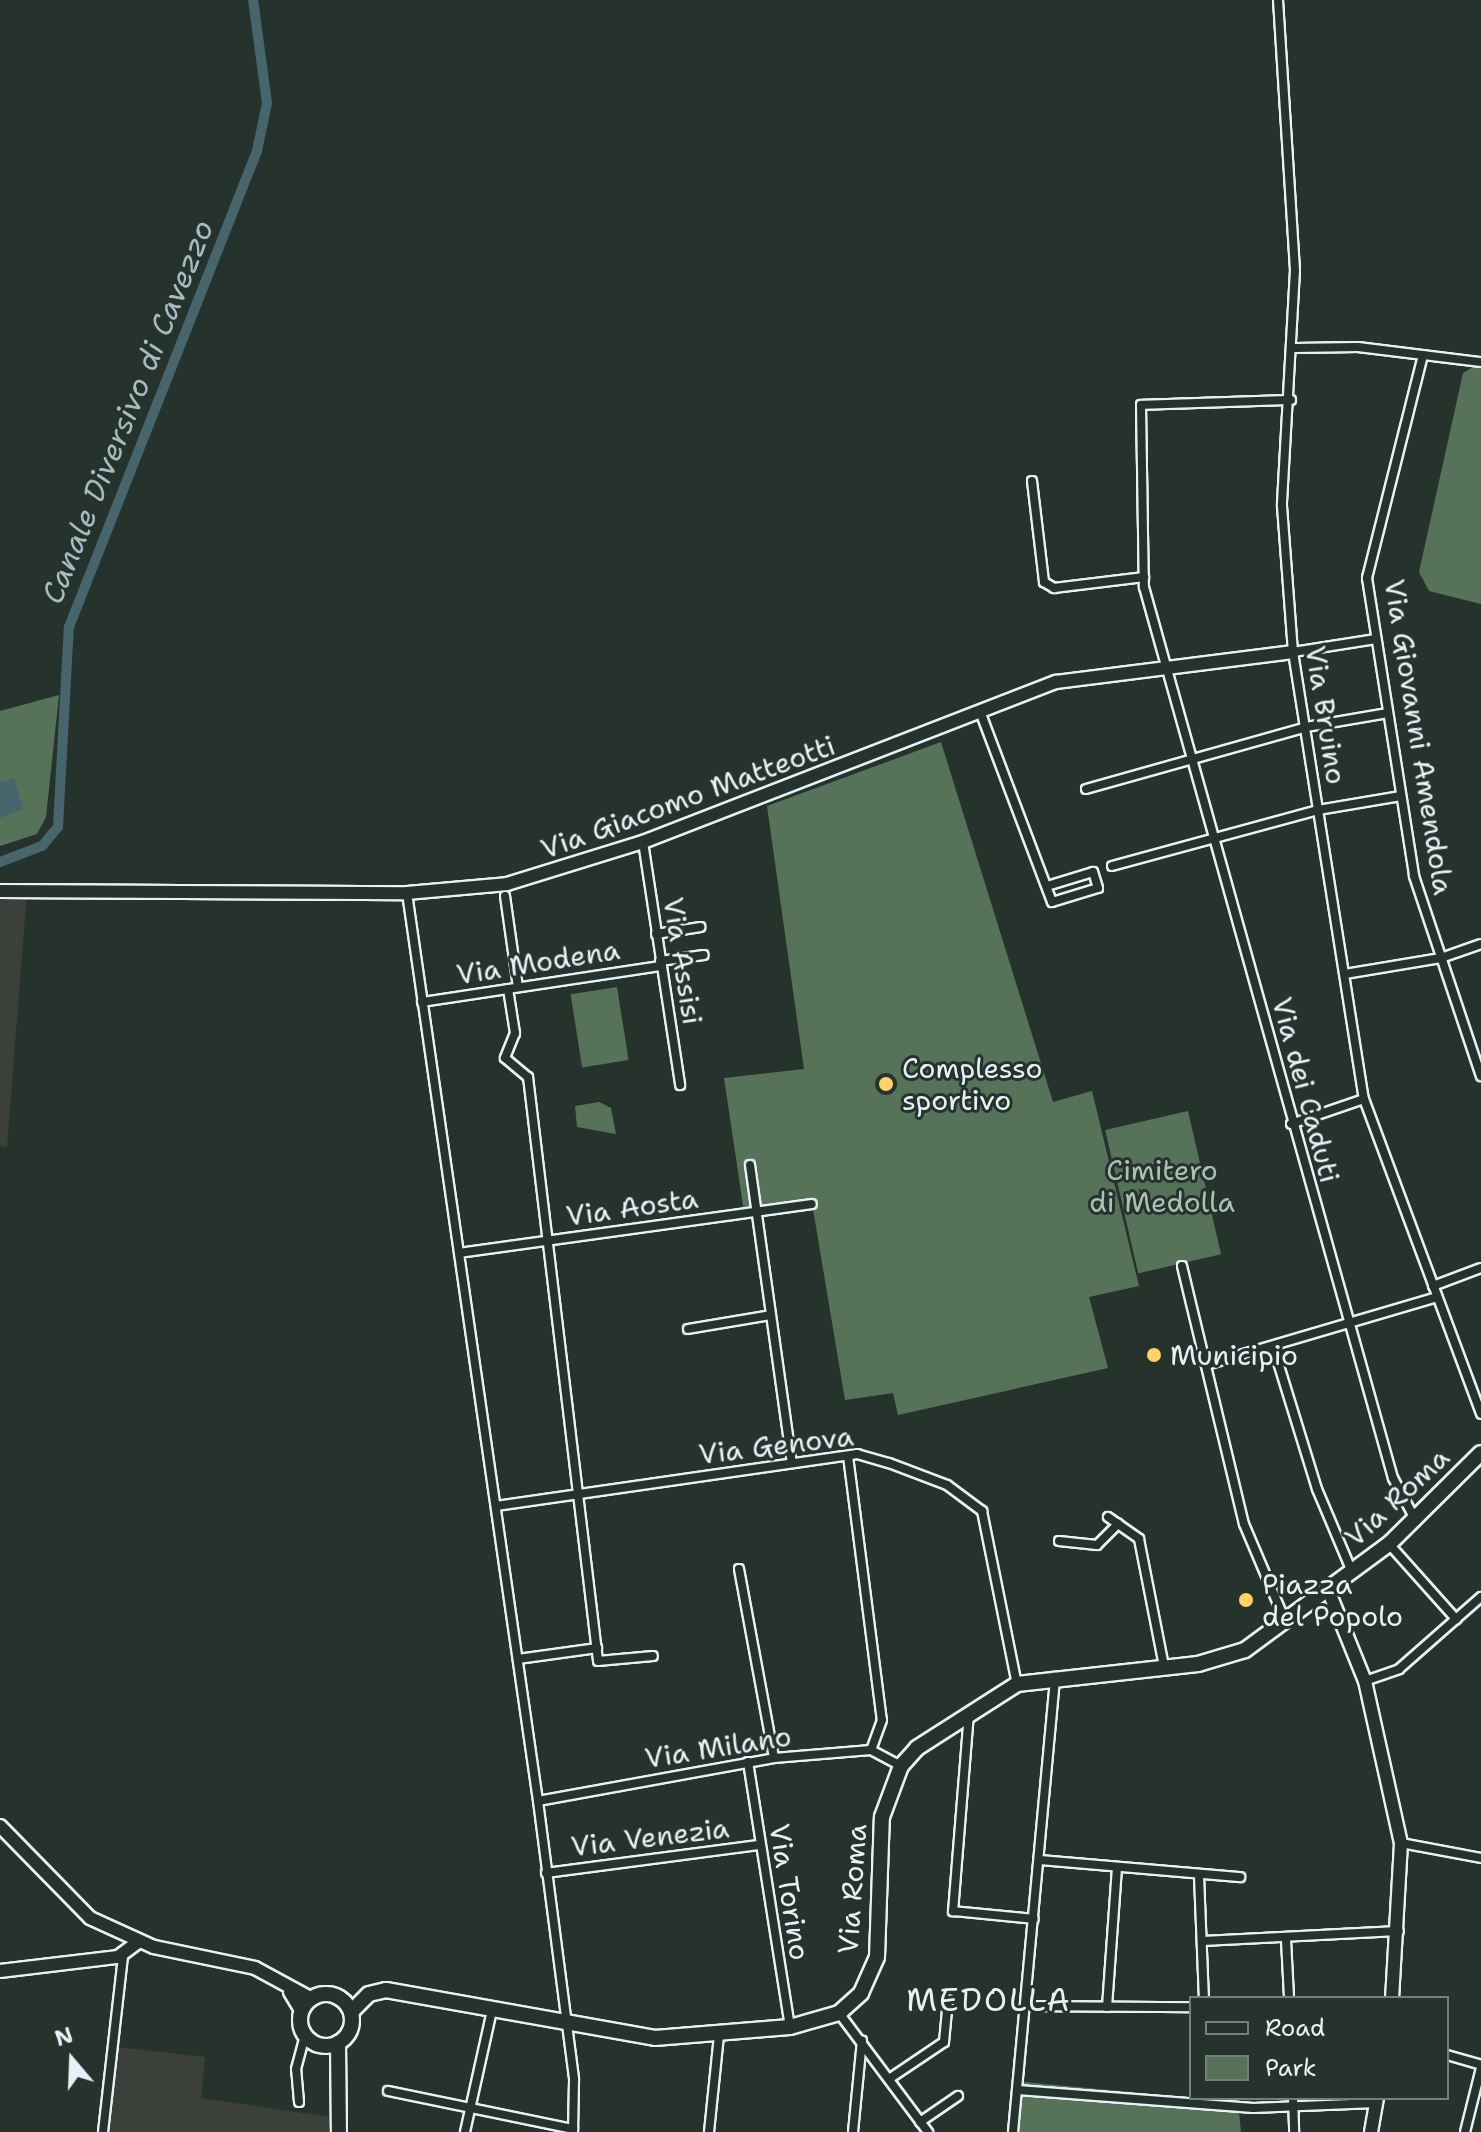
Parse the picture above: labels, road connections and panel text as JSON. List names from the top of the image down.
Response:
{
  "streets": {
    "main road": ["Via Roma"],
    "street": [
      "Via Bruino",
      "Via Giovanni Amendola",
      "Via Giacomo Matteotti",
      "Via Assisi",
      "Via Modena",
      "Via dei Caduti",
      "Via Aosta",
      "Via Genova",
      "Via Milano",
      "Via Venezia",
      "Via Torino"
    ]
  },
  "crossings": [
    ["Via Bruino", "Via Giacomo Matteotti"],
    ["Via Bruino", "Via dei Caduti"],
    ["Via Giovanni Amendola", "Via Giacomo Matteotti"],
    ["Via Giacomo Matteotti", "Via Assisi"],
    ["Via Giacomo Matteotti", "Via dei Caduti"],
    ["Via Assisi", "Via Modena"],
    ["Via dei Caduti", "Via Roma"],
    ["Via Genova", "Via Roma"],
    ["Via Milano", "Via Torino"],
    ["Via Venezia", "Via Torino"]
  ],
  "districts": ["MEDOLLA"],
  "water": ["Canale Diversivo di Cavezzo"],
  "parks": ["Cimitero di Medolla"],
  "places": ["Complesso sportivo", "Municipio", "Piazza del Popolo"],
  "legend": ["Road", "Park"],
  "north": "top"
}
